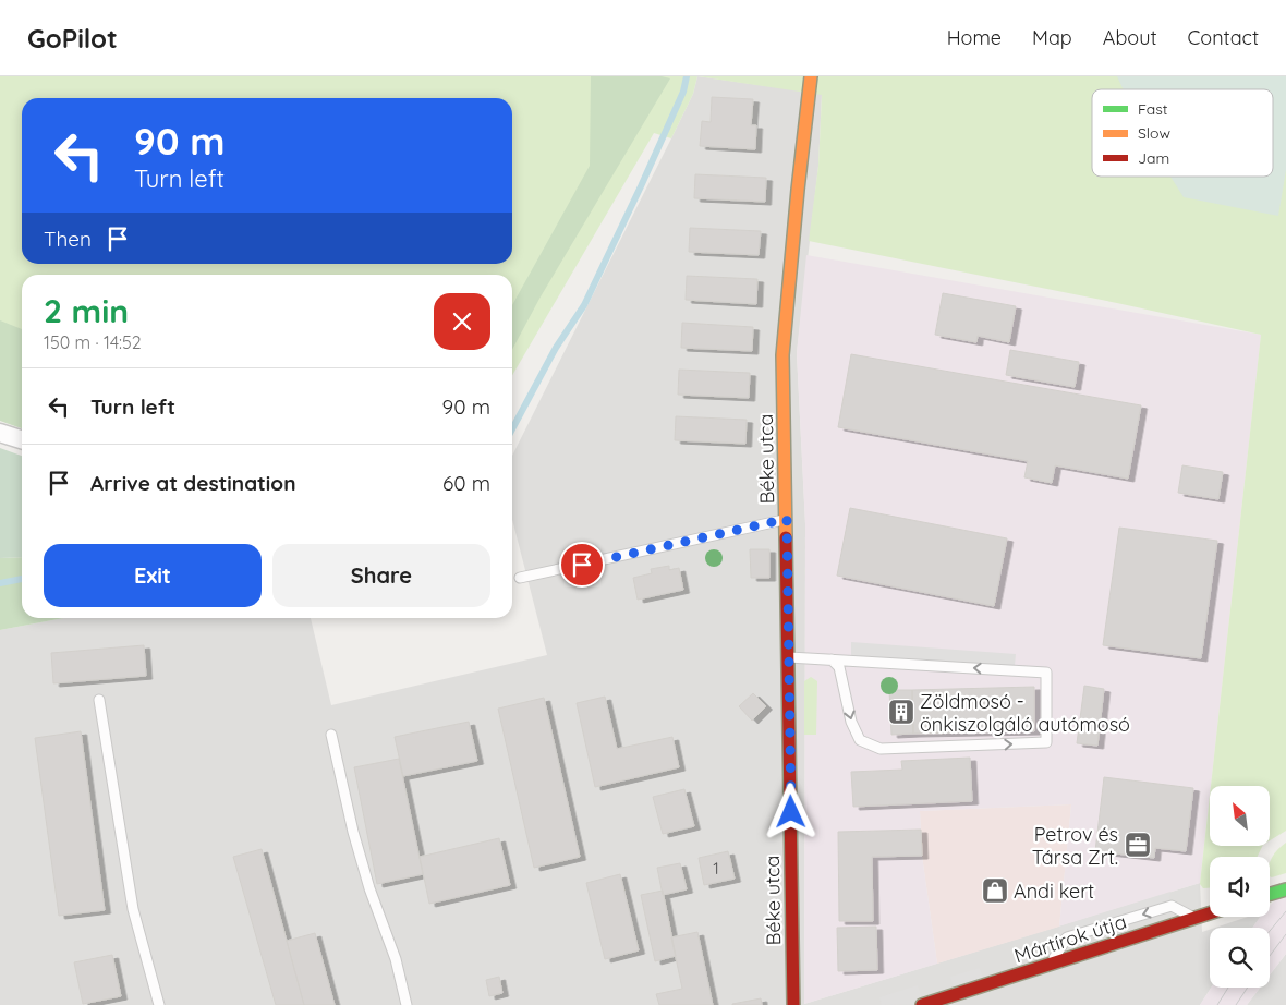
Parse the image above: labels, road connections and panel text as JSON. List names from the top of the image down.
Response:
{
  "streets": {
    "street": ["Béke utca", "Mártírok útja"]
  },
  "places": {
    "building": ["Zöldmosó - önkiszolgáló autómosó"],
    "office": ["Petrov és Társa Zrt."],
    "shop": ["Andi kert"]
  },
  "house_numbers": ["1"],
  "legend": ["Fast", "Slow", "Jam"],
  "north": "top left",
  "page": {
    "header": "GoPilot",
    "nav": [
      "Home",
      "Map",
      "About",
      "Contact"
    ],
    "turn": ["90 m", "Turn left"],
    "then": "Then",
    "heading": ["2 min", "150 m · 14:52"],
    "list": [
      {
        "name": "Turn left",
        "value": "90 m"
      },
      {
        "name": "Arrive at destination",
        "value": "60 m"
      }
    ],
    "buttons": ["Exit", "Share"]
  }
}
